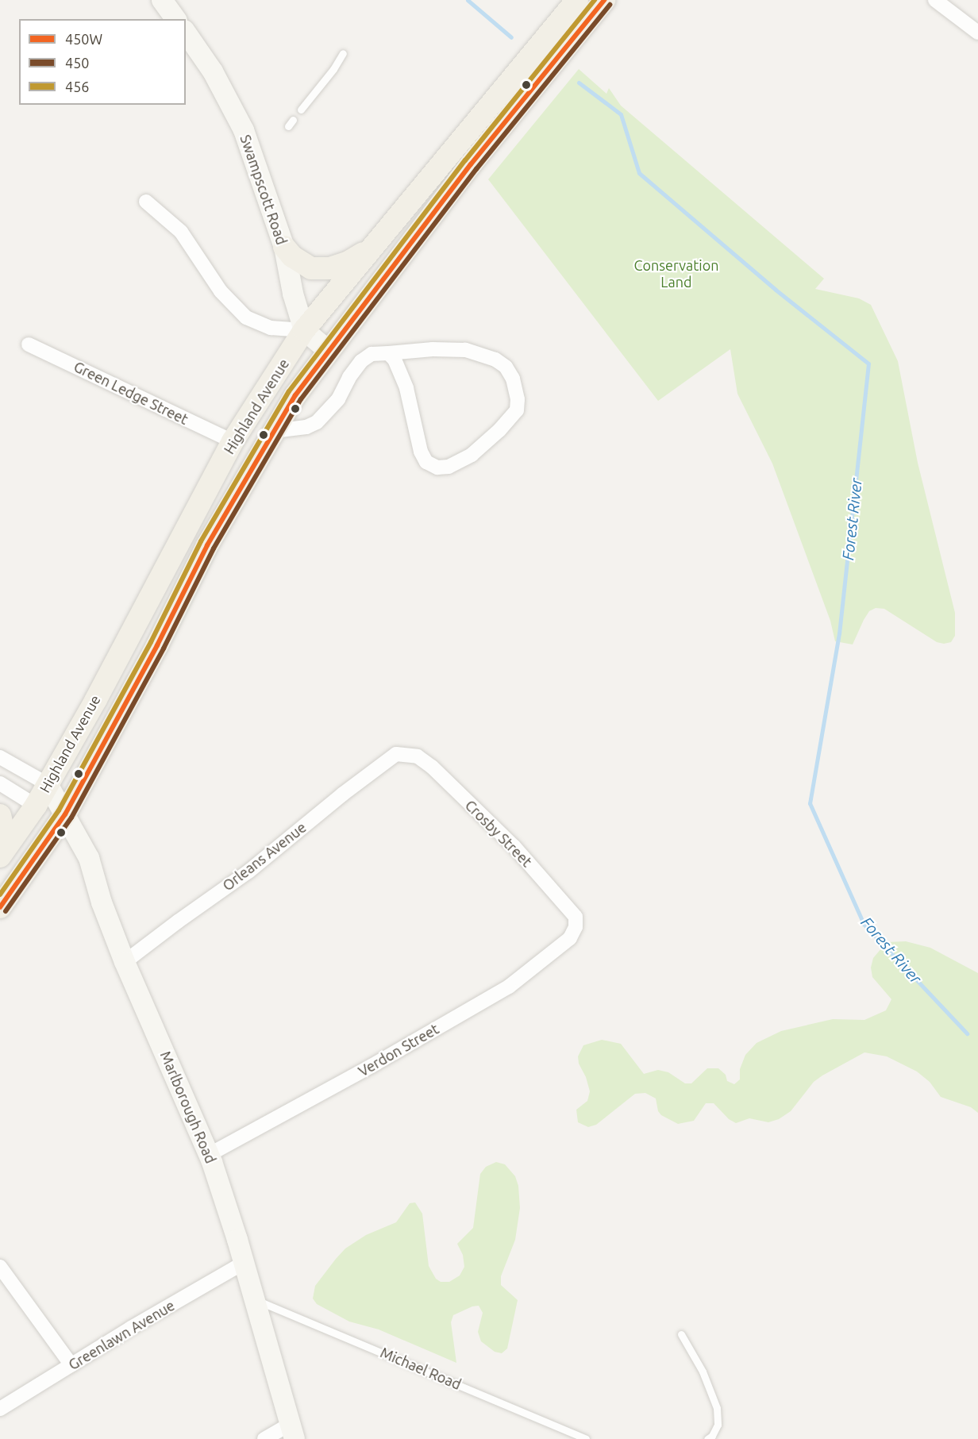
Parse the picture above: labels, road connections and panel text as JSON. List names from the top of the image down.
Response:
{
  "streets": {
    "main road": ["Highland Avenue"],
    "street": [
      "Swampscott Road",
      "Green Ledge Street",
      "Crosby Street",
      "Orleans Avenue",
      "Verdon Street",
      "Marlborough Road",
      "Greenlawn Avenue"
    ],
    "lane": ["Michael Road"]
  },
  "crossings": [
    ["Swampscott Road", "Highland Avenue"],
    ["Green Ledge Street", "Highland Avenue"],
    ["Highland Avenue", "Marlborough Road"],
    ["Crosby Street", "Orleans Avenue"],
    ["Crosby Street", "Verdon Street"],
    ["Orleans Avenue", "Marlborough Road"],
    ["Verdon Street", "Marlborough Road"],
    ["Marlborough Road", "Greenlawn Avenue"],
    ["Marlborough Road", "Michael Road"]
  ],
  "water": ["Forest River"],
  "parks": ["Conservation Land"],
  "lines": ["transit line 450W", "transit line 456", "transit line 450"],
  "legend": ["450W", "450", "456"]
}
